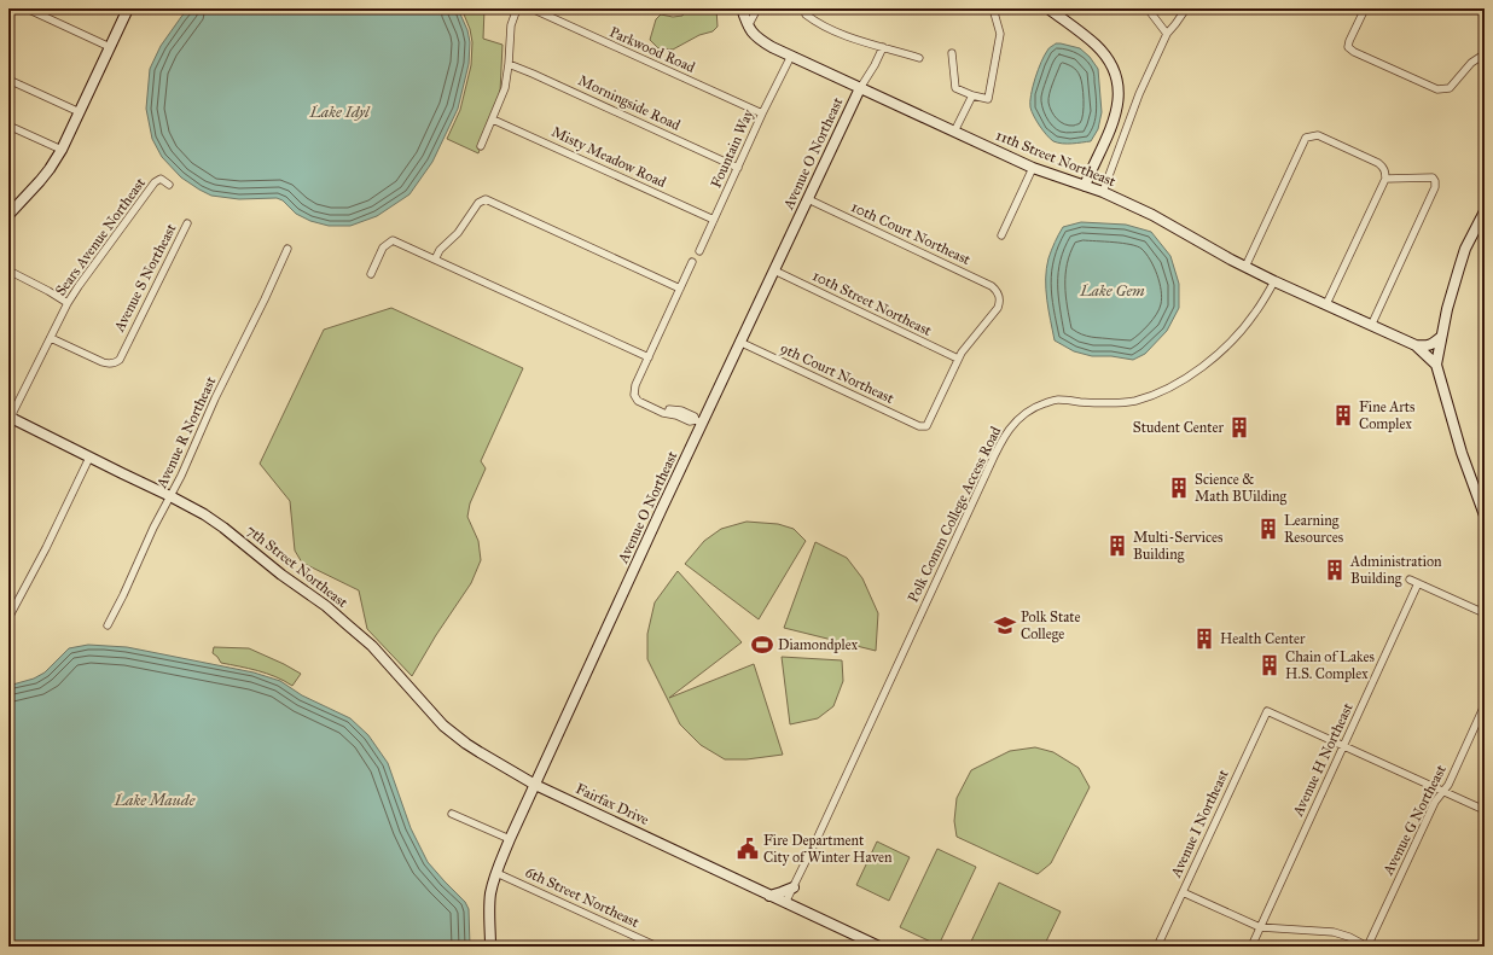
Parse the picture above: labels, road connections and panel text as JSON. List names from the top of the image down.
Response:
{
  "streets": {
    "street": [
      "Parkwood Road",
      "Morningside Road",
      "Fountain Way",
      "Avenue O Northeast",
      "Misty Meadow Road",
      "11th Street Northeast",
      "10th Court Northeast",
      "Sears Avenue Northeast",
      "Avenue S Northeast",
      "10th Street Northeast",
      "9th Court Northeast",
      "Avenue R Northeast",
      "Polk Comm College Access Road",
      "7th Street Northeast",
      "Avenue H Northeast",
      "Fairfax Drive",
      "Avenue G Northeast",
      "Avenue I Northeast",
      "6th Street Northeast"
    ]
  },
  "crossings": [
    ["Parkwood Road", "Fountain Way"],
    ["Morningside Road", "Fountain Way"],
    ["Fountain Way", "Misty Meadow Road"],
    ["Fountain Way", "11th Street Northeast"],
    ["Avenue O Northeast", "11th Street Northeast"],
    ["Avenue O Northeast", "10th Court Northeast"],
    ["Avenue O Northeast", "10th Street Northeast"],
    ["Avenue O Northeast", "9th Court Northeast"],
    ["Avenue O Northeast", "7th Street Northeast"],
    ["Avenue O Northeast", "Fairfax Drive"],
    ["Avenue O Northeast", "6th Street Northeast"],
    ["11th Street Northeast", "Polk Comm College Access Road"],
    ["10th Court Northeast", "10th Street Northeast"],
    ["10th Court Northeast", "9th Court Northeast"],
    ["Sears Avenue Northeast", "Avenue S Northeast"],
    ["Sears Avenue Northeast", "7th Street Northeast"],
    ["10th Street Northeast", "9th Court Northeast"],
    ["Avenue R Northeast", "7th Street Northeast"],
    ["Polk Comm College Access Road", "Fairfax Drive"],
    ["7th Street Northeast", "Fairfax Drive"],
    ["Avenue H Northeast", "Avenue I Northeast"]
  ],
  "water": ["Lake Idyl", "Lake Gem", "Lake Maude"],
  "places": {
    "building": [
      "Fine Arts Complex",
      "Student Center",
      "Science & Math BUilding",
      "Learning Resources",
      "Multi-Services Building",
      "Administration Building",
      "Health Center",
      "Chain of Lakes H.S. Complex"
    ],
    "school or university": ["Polk State College"],
    "sports": ["Diamondplex"],
    "public building": ["Fire Department City of Winter Haven"]
  }
}
